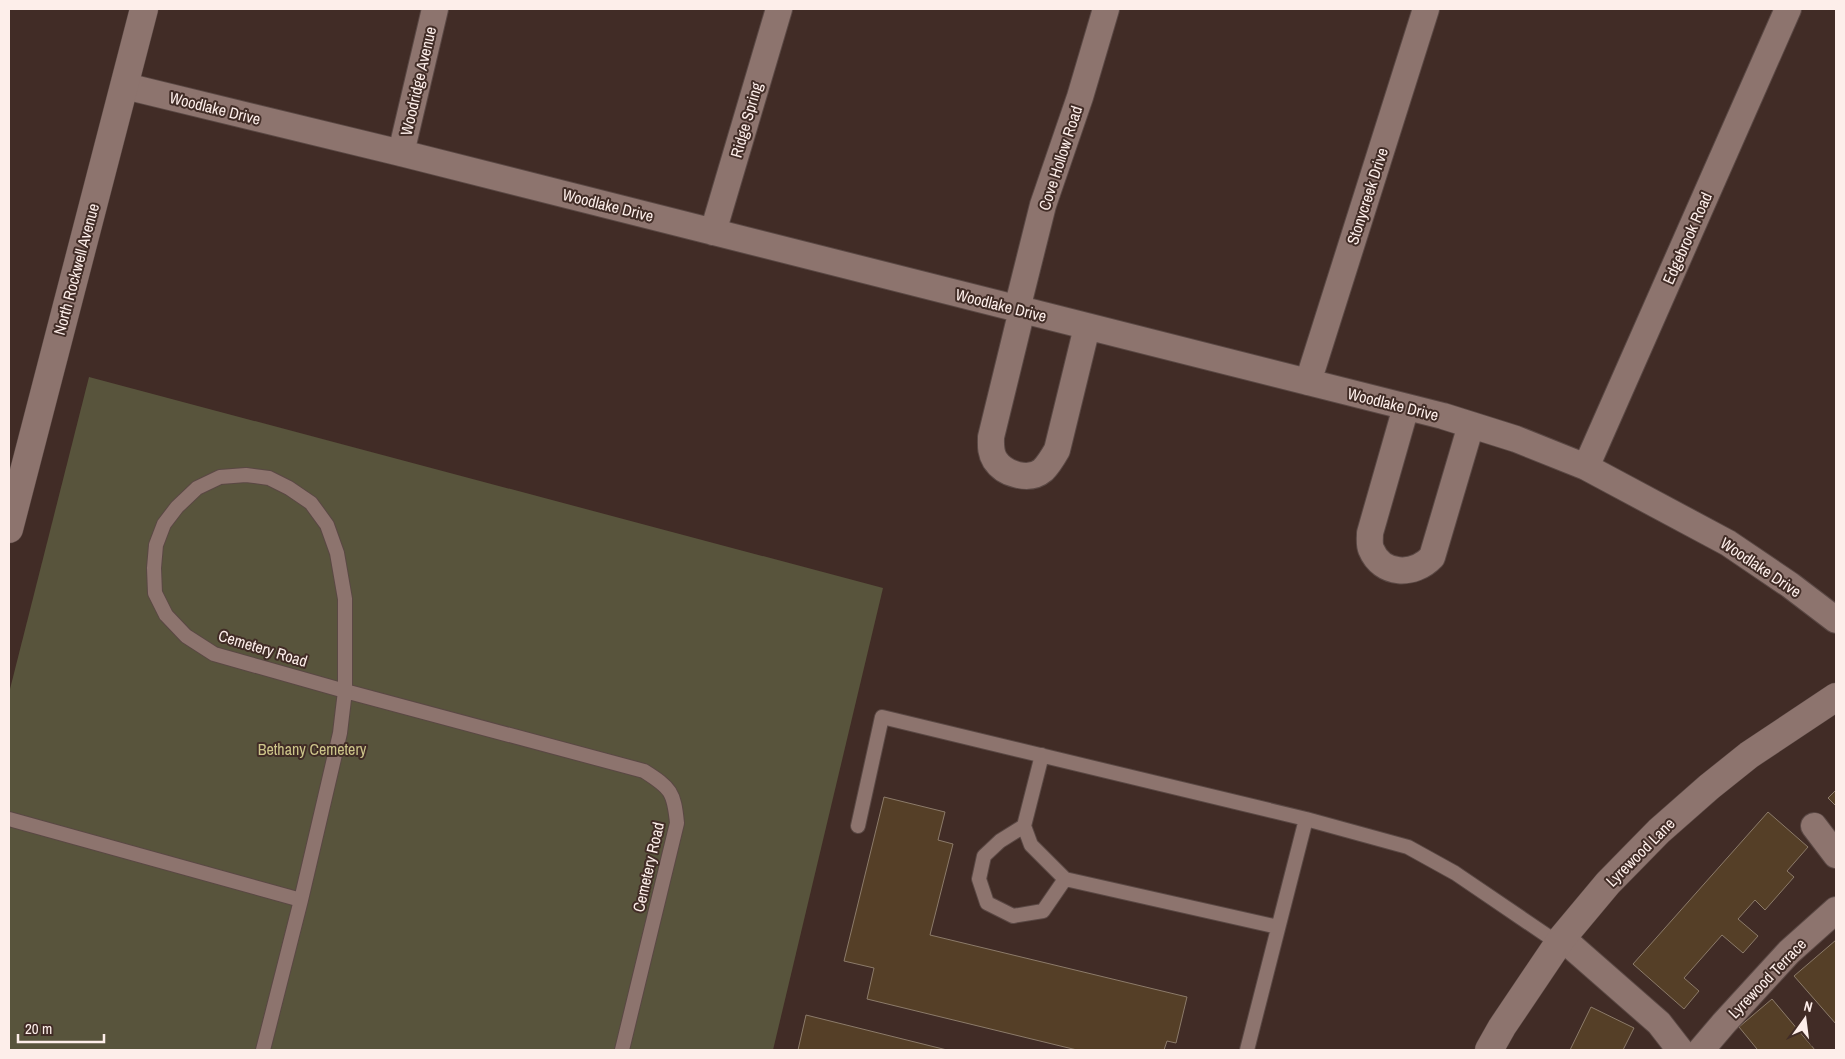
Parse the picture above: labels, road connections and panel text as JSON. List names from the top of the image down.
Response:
{
  "streets": {
    "main road": ["North Rockwell Avenue", "Lyrewood Lane"],
    "street": [
      "Woodridge Avenue",
      "Woodlake Drive",
      "Ridge Spring",
      "Cove Hollow Road",
      "Stonycreek Drive",
      "Edgebrook Road",
      "Lyrewood Terrace"
    ],
    "lane": ["Cemetery Road"]
  },
  "crossings": [
    ["Woodridge Avenue", "Woodlake Drive"],
    ["Woodlake Drive", "Ridge Spring"],
    ["Woodlake Drive", "Cove Hollow Road"],
    ["Woodlake Drive", "Stonycreek Drive"],
    ["Woodlake Drive", "Edgebrook Road"],
    ["Woodlake Drive", "North Rockwell Avenue"]
  ],
  "parks": ["Bethany Cemetery"],
  "scale_bar": "20 m",
  "north": "top"
}
